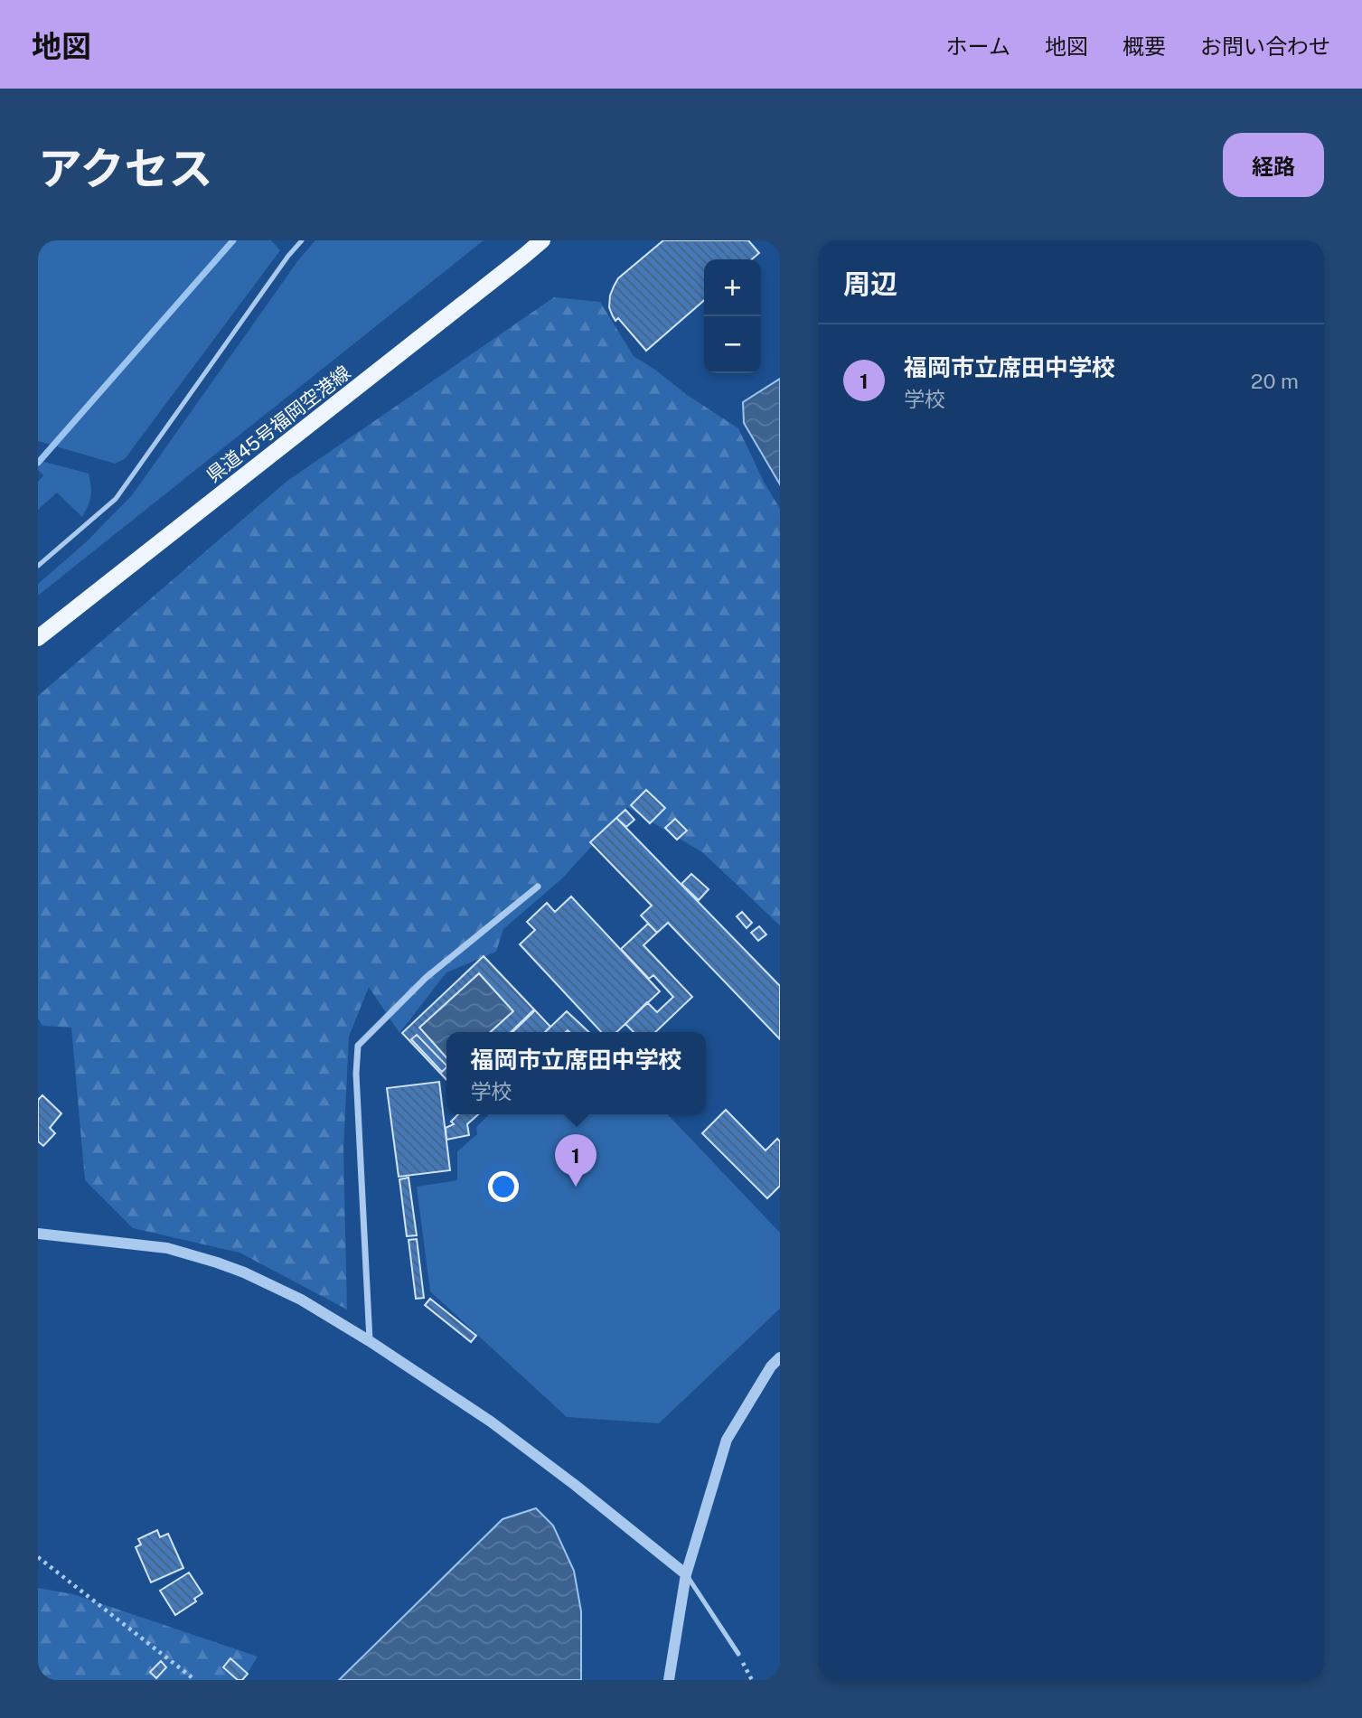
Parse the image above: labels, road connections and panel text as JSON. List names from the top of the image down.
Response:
{
  "streets": {
    "main road": ["県道45号福岡空港線"]
  },
  "page": {
    "header": "地図",
    "nav": [
      "ホーム",
      "地図",
      "概要",
      "お問い合わせ"
    ],
    "title": "アクセス",
    "buttons": "経路",
    "heading": "周辺",
    "map_buttons": ["+", "−"],
    "list": [
      {
        "mark": "1",
        "name": "福岡市立席田中学校",
        "note": "学校",
        "value": "20 m"
      }
    ],
    "popup": ["福岡市立席田中学校", "学校"],
    "pins": "1"
  }
}
